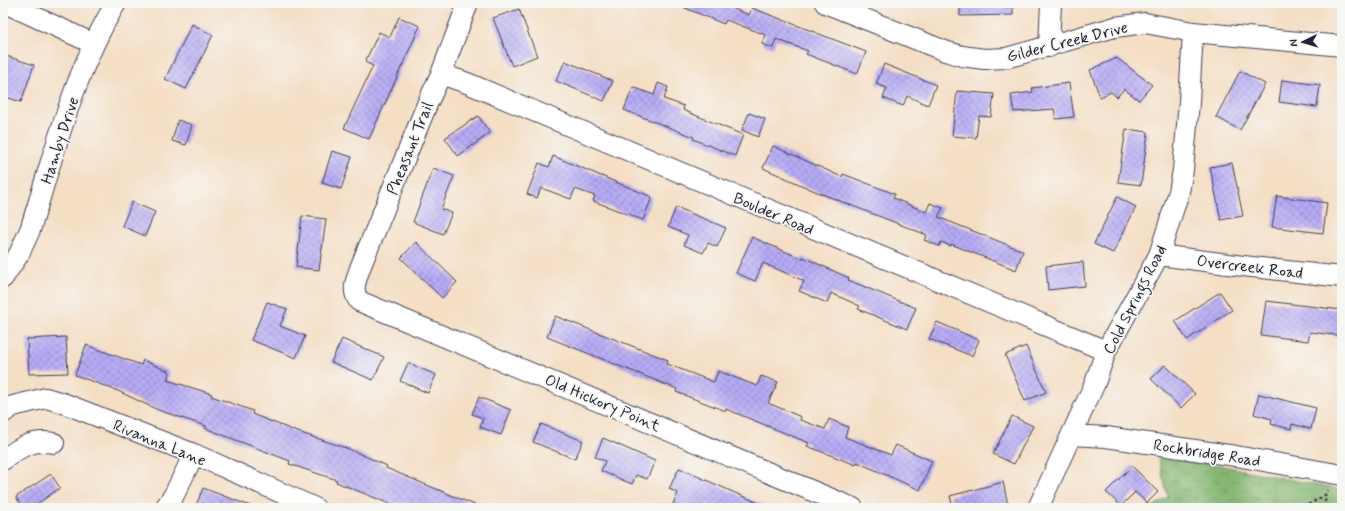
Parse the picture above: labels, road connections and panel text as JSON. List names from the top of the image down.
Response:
{
  "streets": {
    "street": [
      "Gilder Creek Drive",
      "Hamby Drive",
      "Pheasant Trail",
      "Boulder Road",
      "Overcreek Road",
      "Cold Springs Road",
      "Old Hickory Point",
      "Rivanna Lane",
      "Rockbridge Road"
    ]
  },
  "crossings": [
    ["Gilder Creek Drive", "Cold Springs Road"],
    ["Pheasant Trail", "Boulder Road"],
    ["Pheasant Trail", "Old Hickory Point"],
    ["Boulder Road", "Cold Springs Road"],
    ["Overcreek Road", "Cold Springs Road"],
    ["Cold Springs Road", "Rockbridge Road"]
  ],
  "north": "left"
}
